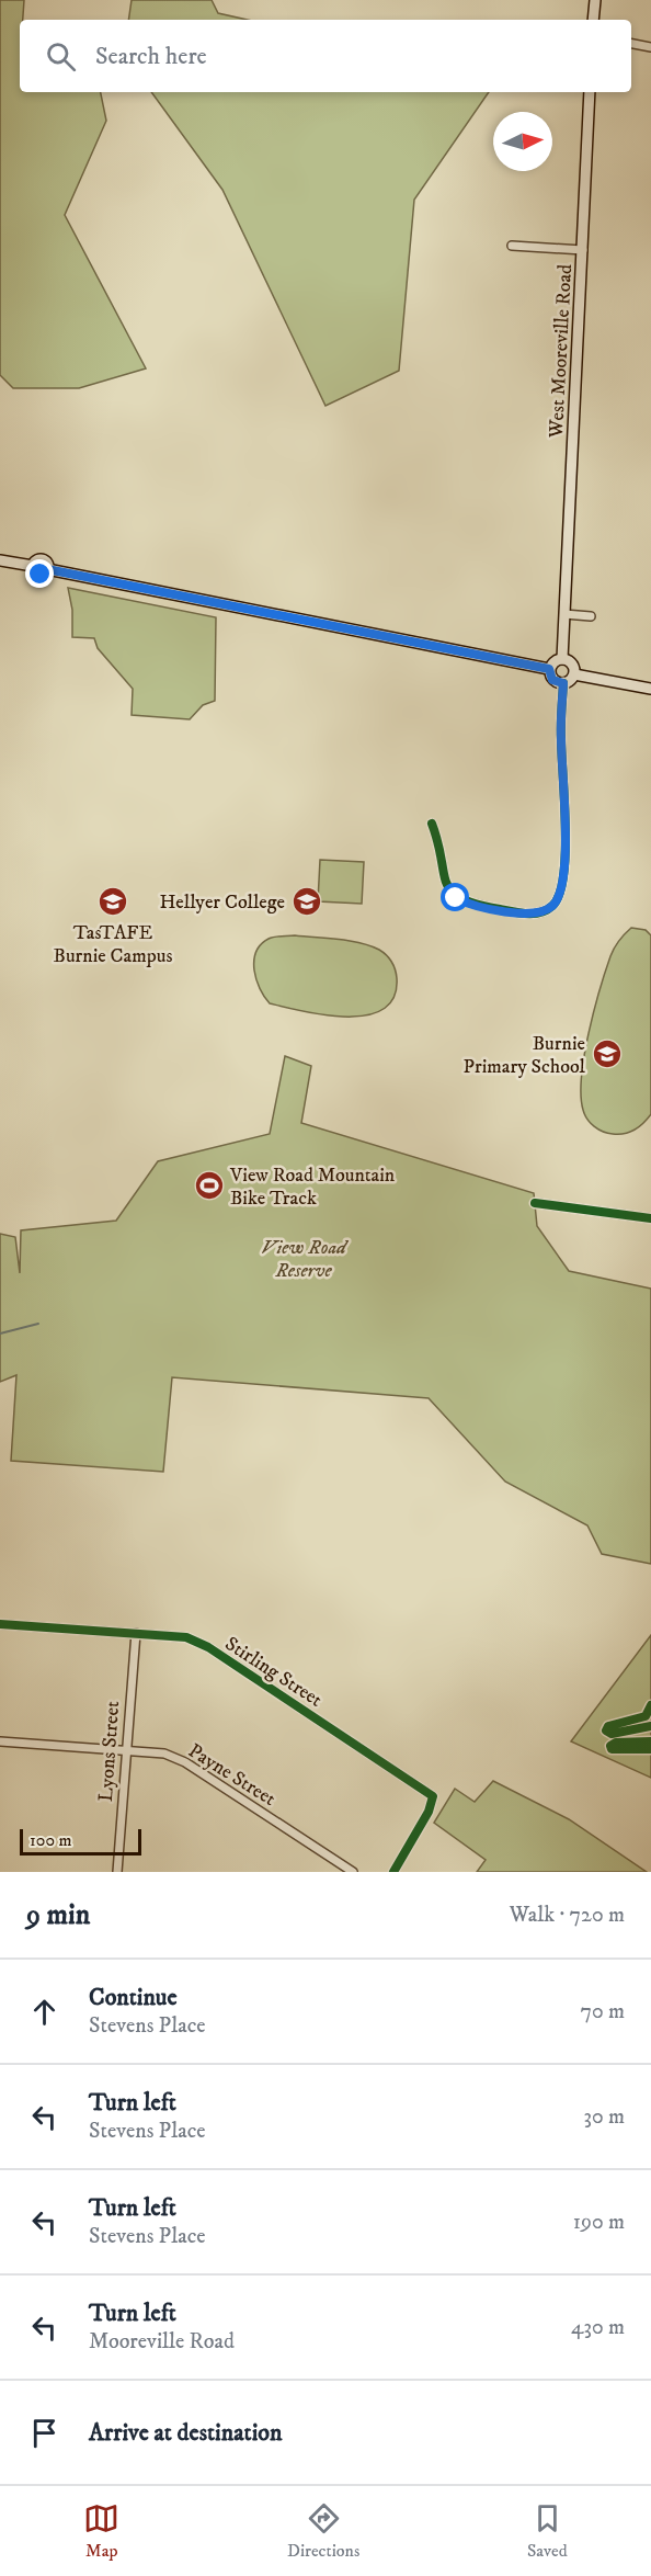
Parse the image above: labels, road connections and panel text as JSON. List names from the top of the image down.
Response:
{
  "streets": {
    "main road": ["West Mooreville Road"],
    "street": ["Stirling Street", "Lyons Street", "Payne Street"]
  },
  "crossings": [
    ["Stirling Street", "Lyons Street"],
    ["Lyons Street", "Payne Street"]
  ],
  "parks": ["View Road Reserve"],
  "places": {
    "school or university": ["TasTAFE Burnie Campus", "Hellyer College", "Burnie Primary School"],
    "sports": ["View Road Mountain Bike Track"]
  },
  "scale_bar": "100 m",
  "north": "right",
  "page": {
    "search": "Search here",
    "scale": "100 m",
    "heading": ["9 min", "Walk · 720 m"],
    "list": [
      ["Continue", "Stevens Place", "70 m"],
      ["Turn left", "Stevens Place", "30 m"],
      ["Turn left", "Stevens Place", "190 m"],
      ["Turn left", "Mooreville Road", "430 m"],
      "Arrive at destination"
    ],
    "nav": ["Map", "Directions", "Saved"]
  }
}
